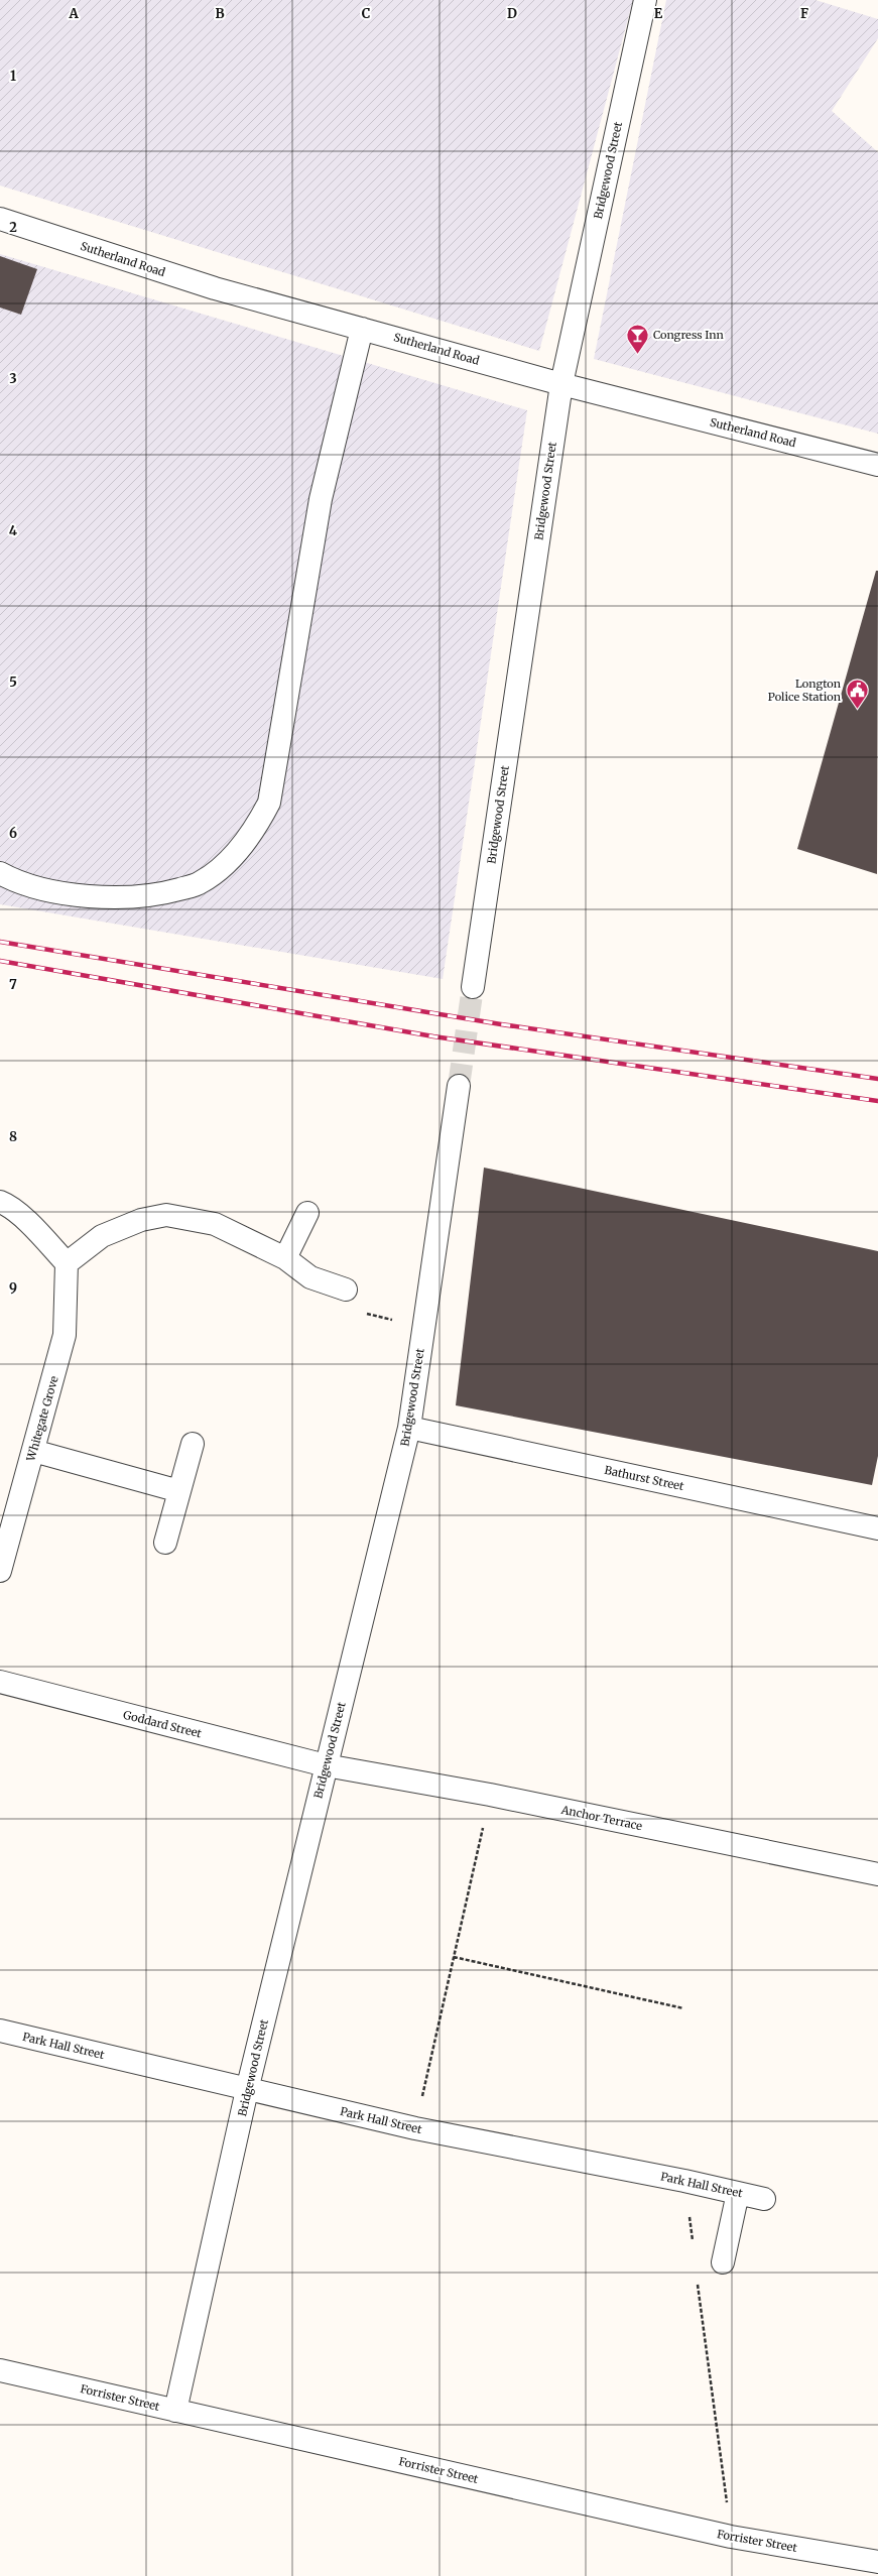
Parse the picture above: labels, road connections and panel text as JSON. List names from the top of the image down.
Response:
{
  "streets": {
    "street": [
      "Bridgewood Street",
      "Sutherland Road",
      "Whitegate Grove",
      "Bathurst Street",
      "Goddard Street",
      "Anchor Terrace",
      "Park Hall Street",
      "Forrister Street"
    ]
  },
  "crossings": [
    ["Bridgewood Street", "Sutherland Road"],
    ["Bridgewood Street", "Bathurst Street"],
    ["Bridgewood Street", "Goddard Street"],
    ["Bridgewood Street", "Anchor Terrace"],
    ["Bridgewood Street", "Park Hall Street"],
    ["Bridgewood Street", "Forrister Street"],
    ["Goddard Street", "Anchor Terrace"]
  ],
  "places": {
    "bar": ["Congress Inn"],
    "public building": ["Longton Police Station"]
  },
  "grid": {
    "columns": [
      "A",
      "B",
      "C",
      "D",
      "E",
      "F"
    ],
    "rows": [
      "1",
      "2",
      "3",
      "4",
      "5",
      "6",
      "7",
      "8",
      "9"
    ]
  }
}
